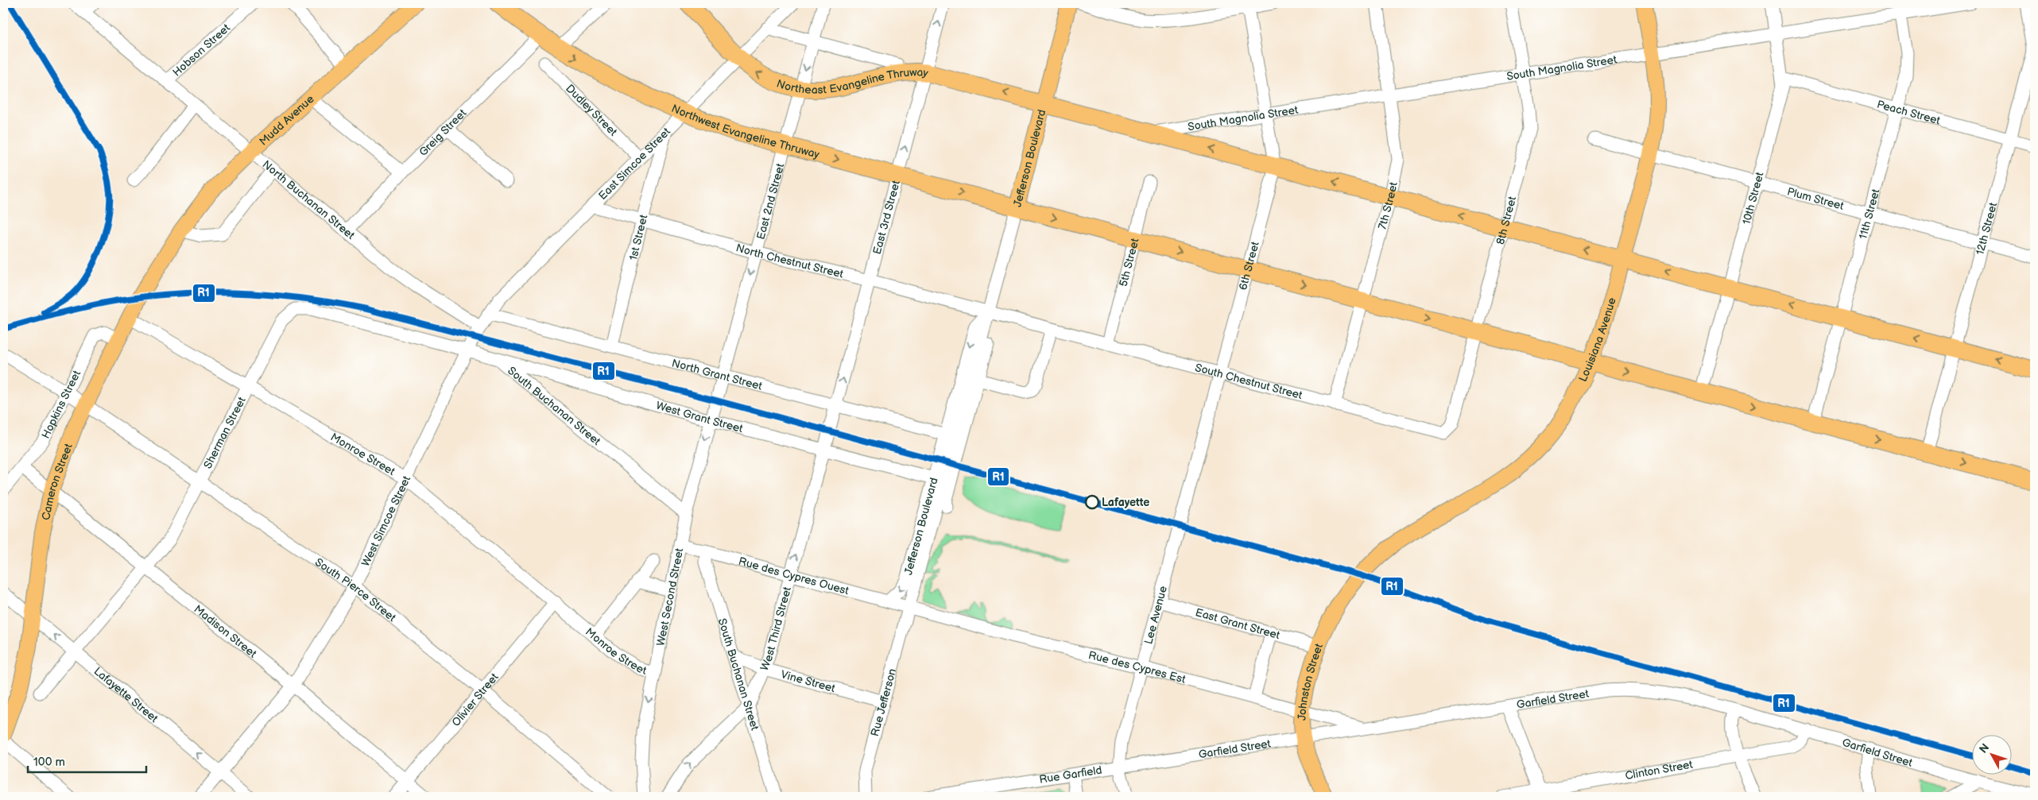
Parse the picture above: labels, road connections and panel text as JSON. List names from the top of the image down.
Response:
{
  "streets": {
    "highway": ["Northeast Evangeline Thruway", "Northwest Evangeline Thruway"],
    "main road": [
      "Mudd Avenue",
      "Jefferson Boulevard",
      "Louisiana Avenue",
      "Cameron Street",
      "Johnston Street"
    ],
    "street": [
      "Hobson Street",
      "South Magnolia Street",
      "Dudley Street",
      "Peach Street",
      "Greig Street",
      "East Simcoe Street",
      "Plum Street",
      "10th Street",
      "North Buchanan Street",
      "East 2nd Street",
      "7th Street",
      "11th Street",
      "East 3rd Street",
      "8th Street",
      "12th Street",
      "1st Street",
      "North Chestnut Street",
      "5th Street",
      "6th Street",
      "North Grant Street",
      "South Chestnut Street",
      "Hopkins Street",
      "South Buchanan Street",
      "West Grant Street",
      "Sherman Street",
      "Monroe Street",
      "West Simcoe Street",
      "Rue des Cypres Ouest",
      "South Pierce Street",
      "West Second Street",
      "Lee Avenue",
      "East Grant Street",
      "West Third Street",
      "Madison Street",
      "Rue des Cypres Est",
      "Vine Street",
      "Lafayette Street",
      "Garfield Street",
      "Olivier Street",
      "Rue Jefferson",
      "Clinton Street",
      "Rue Garfield"
    ]
  },
  "crossings": [
    ["Hobson Street", "North Buchanan Street"],
    ["South Magnolia Street", "Northeast Evangeline Thruway"],
    ["South Magnolia Street", "10th Street"],
    ["South Magnolia Street", "7th Street"],
    ["South Magnolia Street", "11th Street"],
    ["South Magnolia Street", "8th Street"],
    ["South Magnolia Street", "6th Street"],
    ["South Magnolia Street", "Louisiana Avenue"],
    ["Northeast Evangeline Thruway", "Jefferson Boulevard"],
    ["Northeast Evangeline Thruway", "East Simcoe Street"],
    ["Northeast Evangeline Thruway", "10th Street"],
    ["Northeast Evangeline Thruway", "East 2nd Street"],
    ["Northeast Evangeline Thruway", "7th Street"],
    ["Northeast Evangeline Thruway", "11th Street"],
    ["Northeast Evangeline Thruway", "East 3rd Street"],
    ["Northeast Evangeline Thruway", "8th Street"],
    ["Northeast Evangeline Thruway", "12th Street"],
    ["Northeast Evangeline Thruway", "6th Street"],
    ["Northeast Evangeline Thruway", "Louisiana Avenue"],
    ["Dudley Street", "East Simcoe Street"],
    ["Peach Street", "10th Street"],
    ["Peach Street", "11th Street"],
    ["Peach Street", "12th Street"],
    ["Mudd Avenue", "North Buchanan Street"],
    ["Mudd Avenue", "Cameron Street"],
    ["Northwest Evangeline Thruway", "Greig Street"],
    ["Northwest Evangeline Thruway", "Jefferson Boulevard"],
    ["Northwest Evangeline Thruway", "East Simcoe Street"],
    ["Northwest Evangeline Thruway", "10th Street"],
    ["Northwest Evangeline Thruway", "East 2nd Street"],
    ["Northwest Evangeline Thruway", "7th Street"],
    ["Northwest Evangeline Thruway", "11th Street"],
    ["Northwest Evangeline Thruway", "East 3rd Street"],
    ["Northwest Evangeline Thruway", "8th Street"],
    ["Northwest Evangeline Thruway", "12th Street"],
    ["Northwest Evangeline Thruway", "5th Street"],
    ["Northwest Evangeline Thruway", "6th Street"],
    ["Northwest Evangeline Thruway", "Louisiana Avenue"],
    ["Greig Street", "North Buchanan Street"],
    ["Jefferson Boulevard", "North Chestnut Street"],
    ["Jefferson Boulevard", "North Grant Street"],
    ["Jefferson Boulevard", "South Chestnut Street"],
    ["Jefferson Boulevard", "West Grant Street"],
    ["Jefferson Boulevard", "Rue des Cypres Ouest"],
    ["Jefferson Boulevard", "Rue des Cypres Est"],
    ["Jefferson Boulevard", "Rue Jefferson"],
    ["East Simcoe Street", "North Buchanan Street"],
    ["East Simcoe Street", "1st Street"],
    ["East Simcoe Street", "North Chestnut Street"],
    ["East Simcoe Street", "North Grant Street"],
    ["East Simcoe Street", "West Simcoe Street"],
    ["Plum Street", "10th Street"],
    ["Plum Street", "11th Street"],
    ["Plum Street", "12th Street"],
    ["Plum Street", "Louisiana Avenue"],
    ["North Buchanan Street", "West Simcoe Street"],
    ["East 2nd Street", "North Chestnut Street"],
    ["East 2nd Street", "North Grant Street"],
    ["East 2nd Street", "West Second Street"],
    ["7th Street", "South Chestnut Street"],
    ["East 3rd Street", "North Chestnut Street"],
    ["East 3rd Street", "North Grant Street"],
    ["East 3rd Street", "West Third Street"],
    ["8th Street", "South Chestnut Street"],
    ["1st Street", "North Chestnut Street"],
    ["1st Street", "North Grant Street"],
    ["North Chestnut Street", "South Chestnut Street"],
    ["5th Street", "South Chestnut Street"],
    ["6th Street", "South Chestnut Street"],
    ["6th Street", "Lee Avenue"],
    ["Louisiana Avenue", "Johnston Street"],
    ["Hopkins Street", "Cameron Street"],
    ["Hopkins Street", "South Pierce Street"],
    ["Hopkins Street", "Madison Street"],
    ["South Buchanan Street", "West Grant Street"],
    ["South Buchanan Street", "Rue des Cypres Ouest"],
    ["South Buchanan Street", "West Second Street"],
    ["South Buchanan Street", "West Third Street"],
    ["South Buchanan Street", "Vine Street"],
    ["West Grant Street", "Sherman Street"],
    ["West Grant Street", "West Simcoe Street"],
    ["West Grant Street", "West Second Street"],
    ["West Grant Street", "West Third Street"],
    ["Sherman Street", "Monroe Street"],
    ["Sherman Street", "West Simcoe Street"],
    ["Sherman Street", "South Pierce Street"],
    ["Sherman Street", "Madison Street"],
    ["Sherman Street", "Lafayette Street"],
    ["Monroe Street", "Cameron Street"],
    ["Monroe Street", "West Simcoe Street"],
    ["Monroe Street", "West Second Street"],
    ["Monroe Street", "Olivier Street"],
    ["Cameron Street", "South Pierce Street"],
    ["Cameron Street", "Madison Street"],
    ["Cameron Street", "Lafayette Street"],
    ["West Simcoe Street", "South Pierce Street"],
    ["West Simcoe Street", "Madison Street"],
    ["West Simcoe Street", "Lafayette Street"],
    ["Rue des Cypres Ouest", "West Second Street"],
    ["Rue des Cypres Ouest", "West Third Street"],
    ["Rue des Cypres Ouest", "Rue des Cypres Est"],
    ["Rue des Cypres Ouest", "Rue Jefferson"],
    ["South Pierce Street", "Olivier Street"],
    ["Lee Avenue", "East Grant Street"],
    ["Lee Avenue", "Rue des Cypres Est"],
    ["Lee Avenue", "Garfield Street"],
    ["Lee Avenue", "Rue Garfield"],
    ["East Grant Street", "Johnston Street"],
    ["West Third Street", "Vine Street"],
    ["Madison Street", "Olivier Street"],
    ["Rue des Cypres Est", "Johnston Street"],
    ["Rue des Cypres Est", "Garfield Street"],
    ["Rue des Cypres Est", "Rue Jefferson"],
    ["Vine Street", "Rue Jefferson"],
    ["Johnston Street", "Garfield Street"],
    ["Garfield Street", "Clinton Street"],
    ["Garfield Street", "Rue Garfield"]
  ],
  "one_way": [
    "Northeast Evangeline Thruway",
    "Northwest Evangeline Thruway",
    "East 2nd Street",
    "East 3rd Street",
    "West Second Street",
    "West Third Street",
    "Lafayette Street"
  ],
  "places": ["Lafayette"],
  "lines": ["transit line R1"],
  "scale_bar": "100 m",
  "north": "top left"
}
